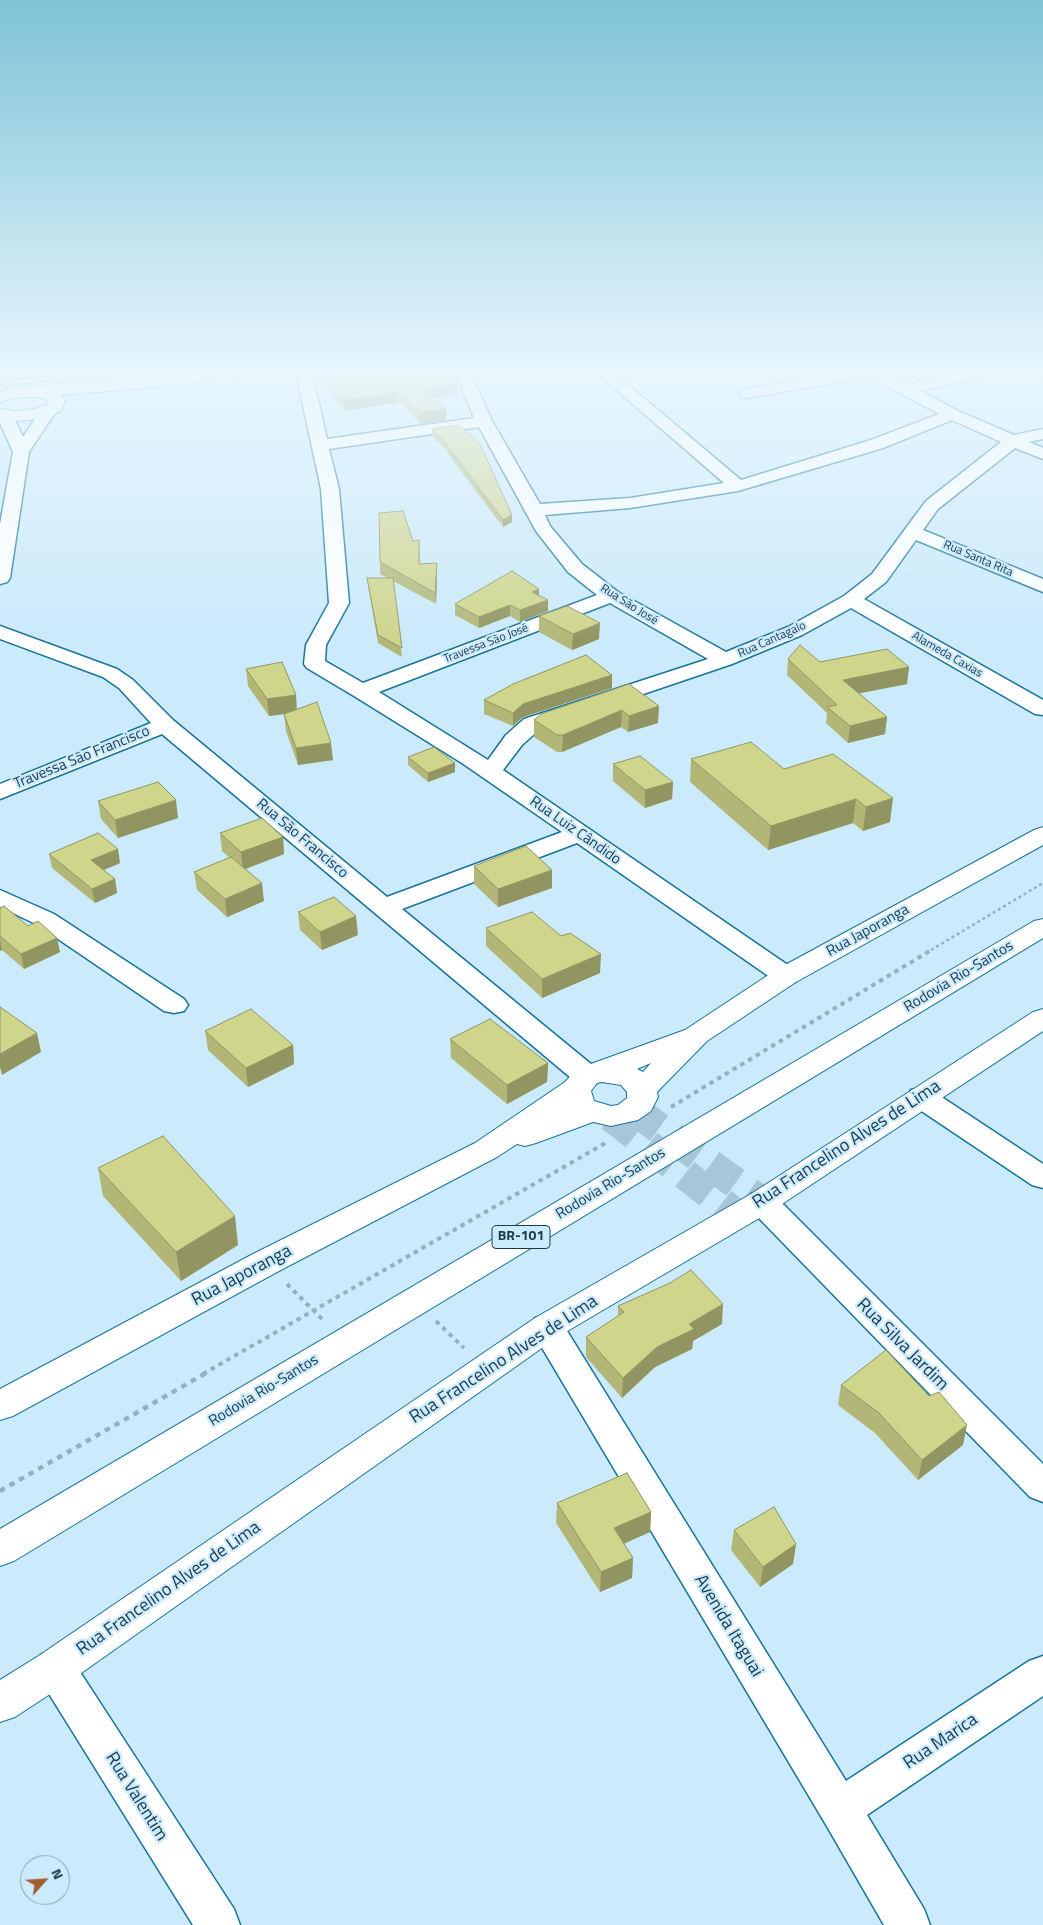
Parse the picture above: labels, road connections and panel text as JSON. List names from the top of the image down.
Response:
{
  "streets": {
    "main road": [
      "Rua Japoranga",
      "Rodovia Rio-Santos",
      "Rua Francelino Alves de Lima",
      "BR-101"
    ],
    "street": [
      "Rua Santa Rita",
      "Rua São José",
      "Rua Cantagalo",
      "Travessa São José",
      "Alameda Caxias",
      "Travessa São Francisco",
      "Rua Luiz Cândido",
      "Rua São Francisco",
      "Rua Silva Jardim",
      "Avenida Itaguai",
      "Rua Marica",
      "Rua Valentim"
    ]
  },
  "crossings": [
    ["Rua Santa Rita", "Rua Cantagalo"],
    ["Rua São José", "Rua Cantagalo"],
    ["Rua São José", "Travessa São José"],
    ["Rua Cantagalo", "Alameda Caxias"],
    ["Rua Cantagalo", "Rua Luiz Cândido"],
    ["Travessa São José", "Rua Luiz Cândido"],
    ["Travessa São Francisco", "Rua São Francisco"],
    ["Rua Luiz Cândido", "Rua Japoranga"],
    ["Rua São Francisco", "Rua Japoranga"],
    ["Rua Francelino Alves de Lima", "Rua Silva Jardim"],
    ["Rua Francelino Alves de Lima", "Avenida Itaguai"],
    ["Rua Francelino Alves de Lima", "Rua Valentim"],
    ["Avenida Itaguai", "Rua Marica"]
  ],
  "north": "top right"
}
